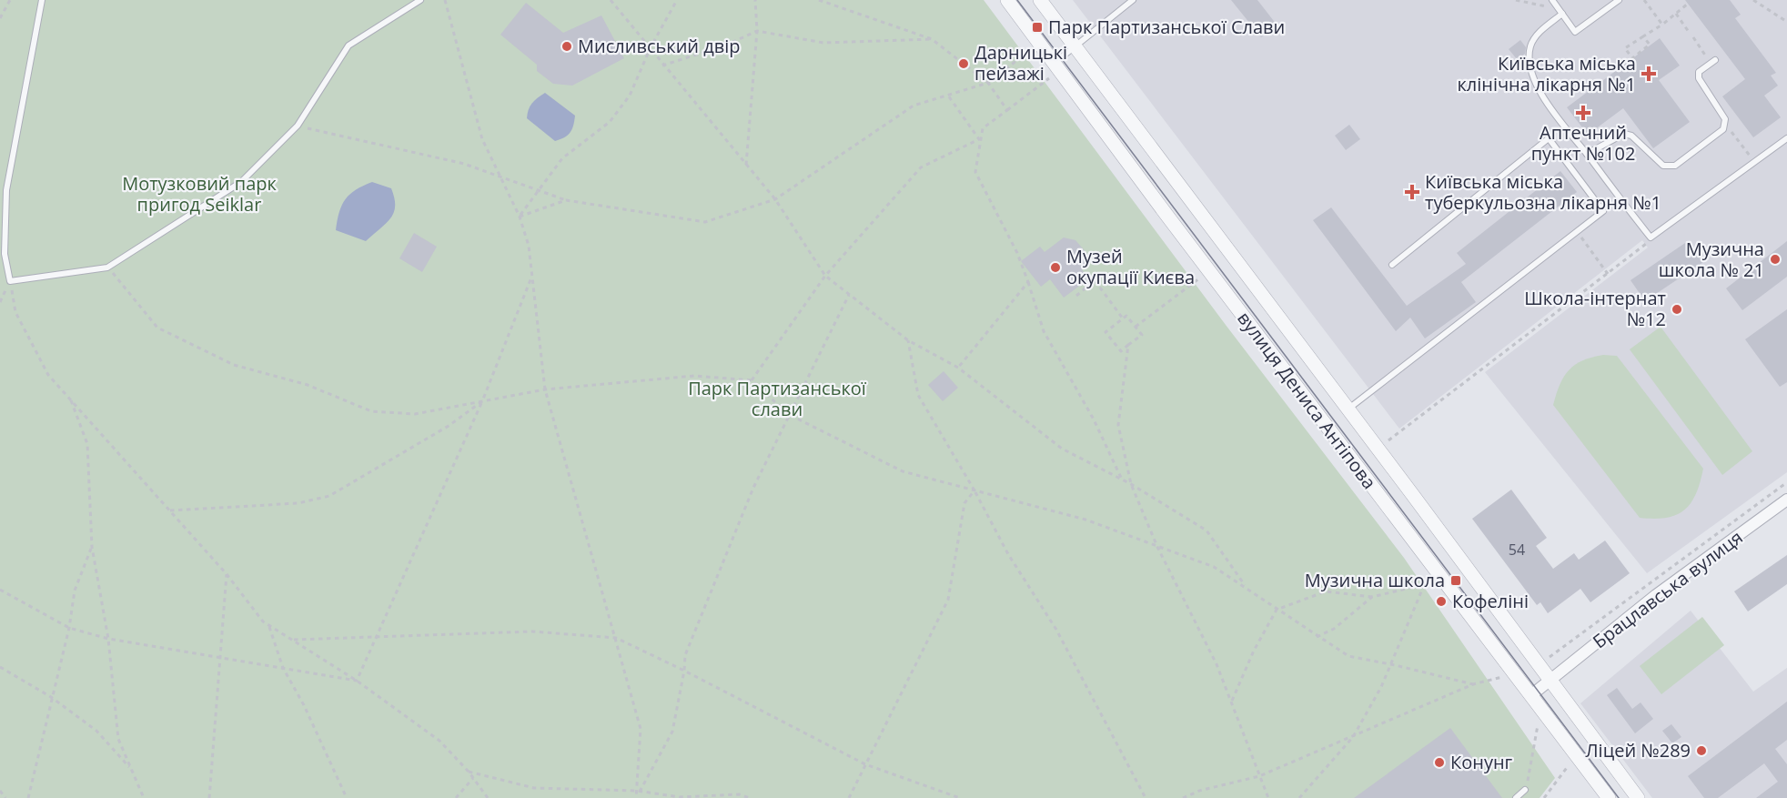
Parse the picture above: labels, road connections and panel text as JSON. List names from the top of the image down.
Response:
{
  "streets": {
    "street": ["вулиця Дениса Антіпова", "Брацлавська вулиця"]
  },
  "crossings": [
    ["вулиця Дениса Антіпова", "Брацлавська вулиця"]
  ],
  "parks": ["Мотузковий парк пригод Seiklar", "Парк Партизанської слави"],
  "places": {
    "transit": ["Парк Партизанської Слави", "Музична школа"],
    "other": [
      "Мисливський двір",
      "Дарницькі пейзажі",
      "Музична школа № 21",
      "Музей окупації Києва",
      "Школа-інтернат №12",
      "Кофеліні",
      "Ліцей №289",
      "Конунг"
    ],
    "health": ["Київська міська клінічна лікарня №1", "Аптечний пункт №102", "Київська міська туберкульозна лікарня №1"]
  },
  "house_numbers": ["54"]
}
